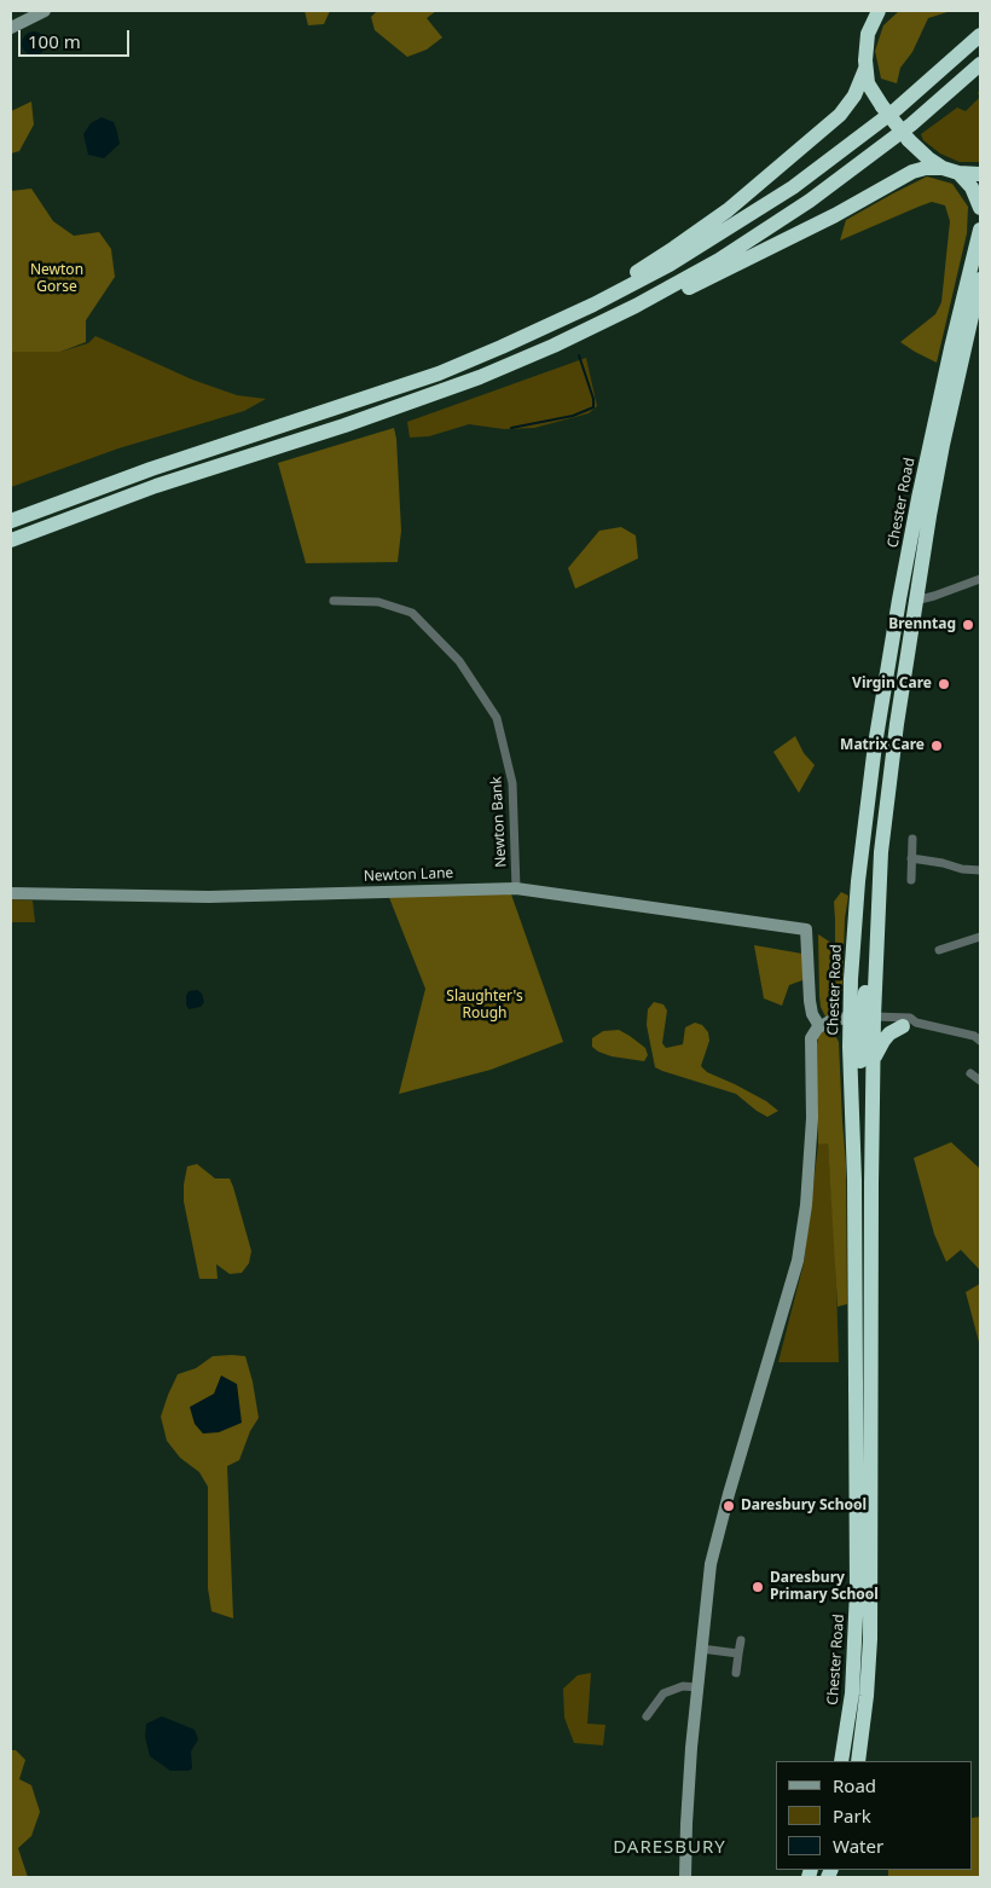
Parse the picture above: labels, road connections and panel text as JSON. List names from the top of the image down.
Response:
{
  "streets": {
    "highway": ["Chester Road"],
    "street": ["Newton Bank", "Newton Lane"]
  },
  "crossings": [
    ["Chester Road", "Newton Lane"],
    ["Newton Bank", "Newton Lane"]
  ],
  "districts": ["DARESBURY"],
  "parks": ["Newton Gorse", "Slaughter's Rough"],
  "places": [
    "Brenntag",
    "Virgin Care",
    "Matrix Care",
    "Daresbury School",
    "Daresbury Primary School"
  ],
  "legend": ["Road", "Park", "Water"],
  "scale_bar": "100 m"
}
